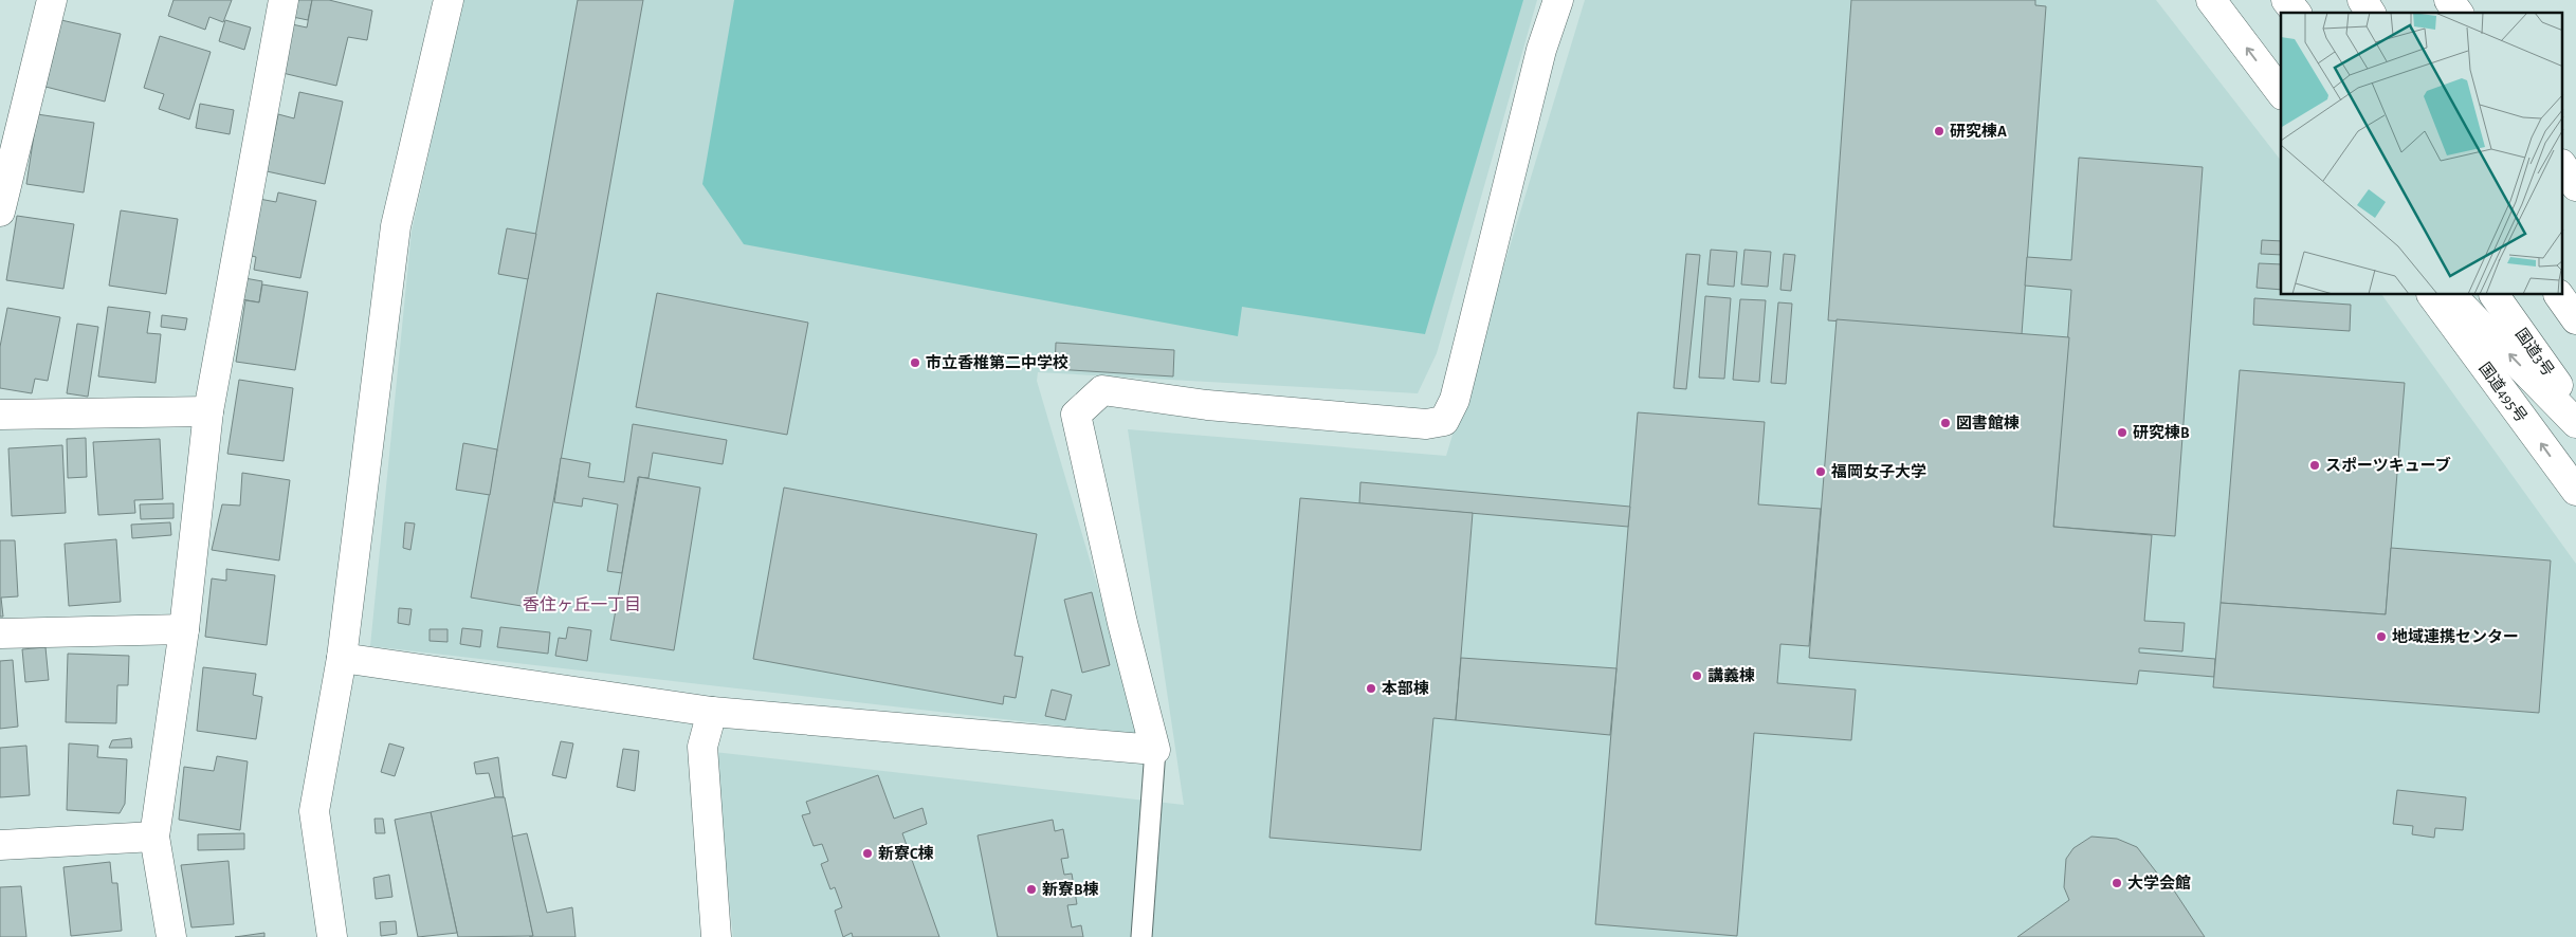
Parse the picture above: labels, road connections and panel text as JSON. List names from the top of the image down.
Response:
{
  "streets": {
    "main road": ["国道3号", "国道495号"]
  },
  "districts": ["香住ヶ丘一丁目"],
  "places": [
    "研究棟A",
    "市立香椎第二中学校",
    "図書館棟",
    "研究棟B",
    "スポーツキューブ",
    "福岡女子大学",
    "地域連携センター",
    "講義棟",
    "本部棟",
    "新寮C棟",
    "大学会館",
    "新寮B棟"
  ]
}
